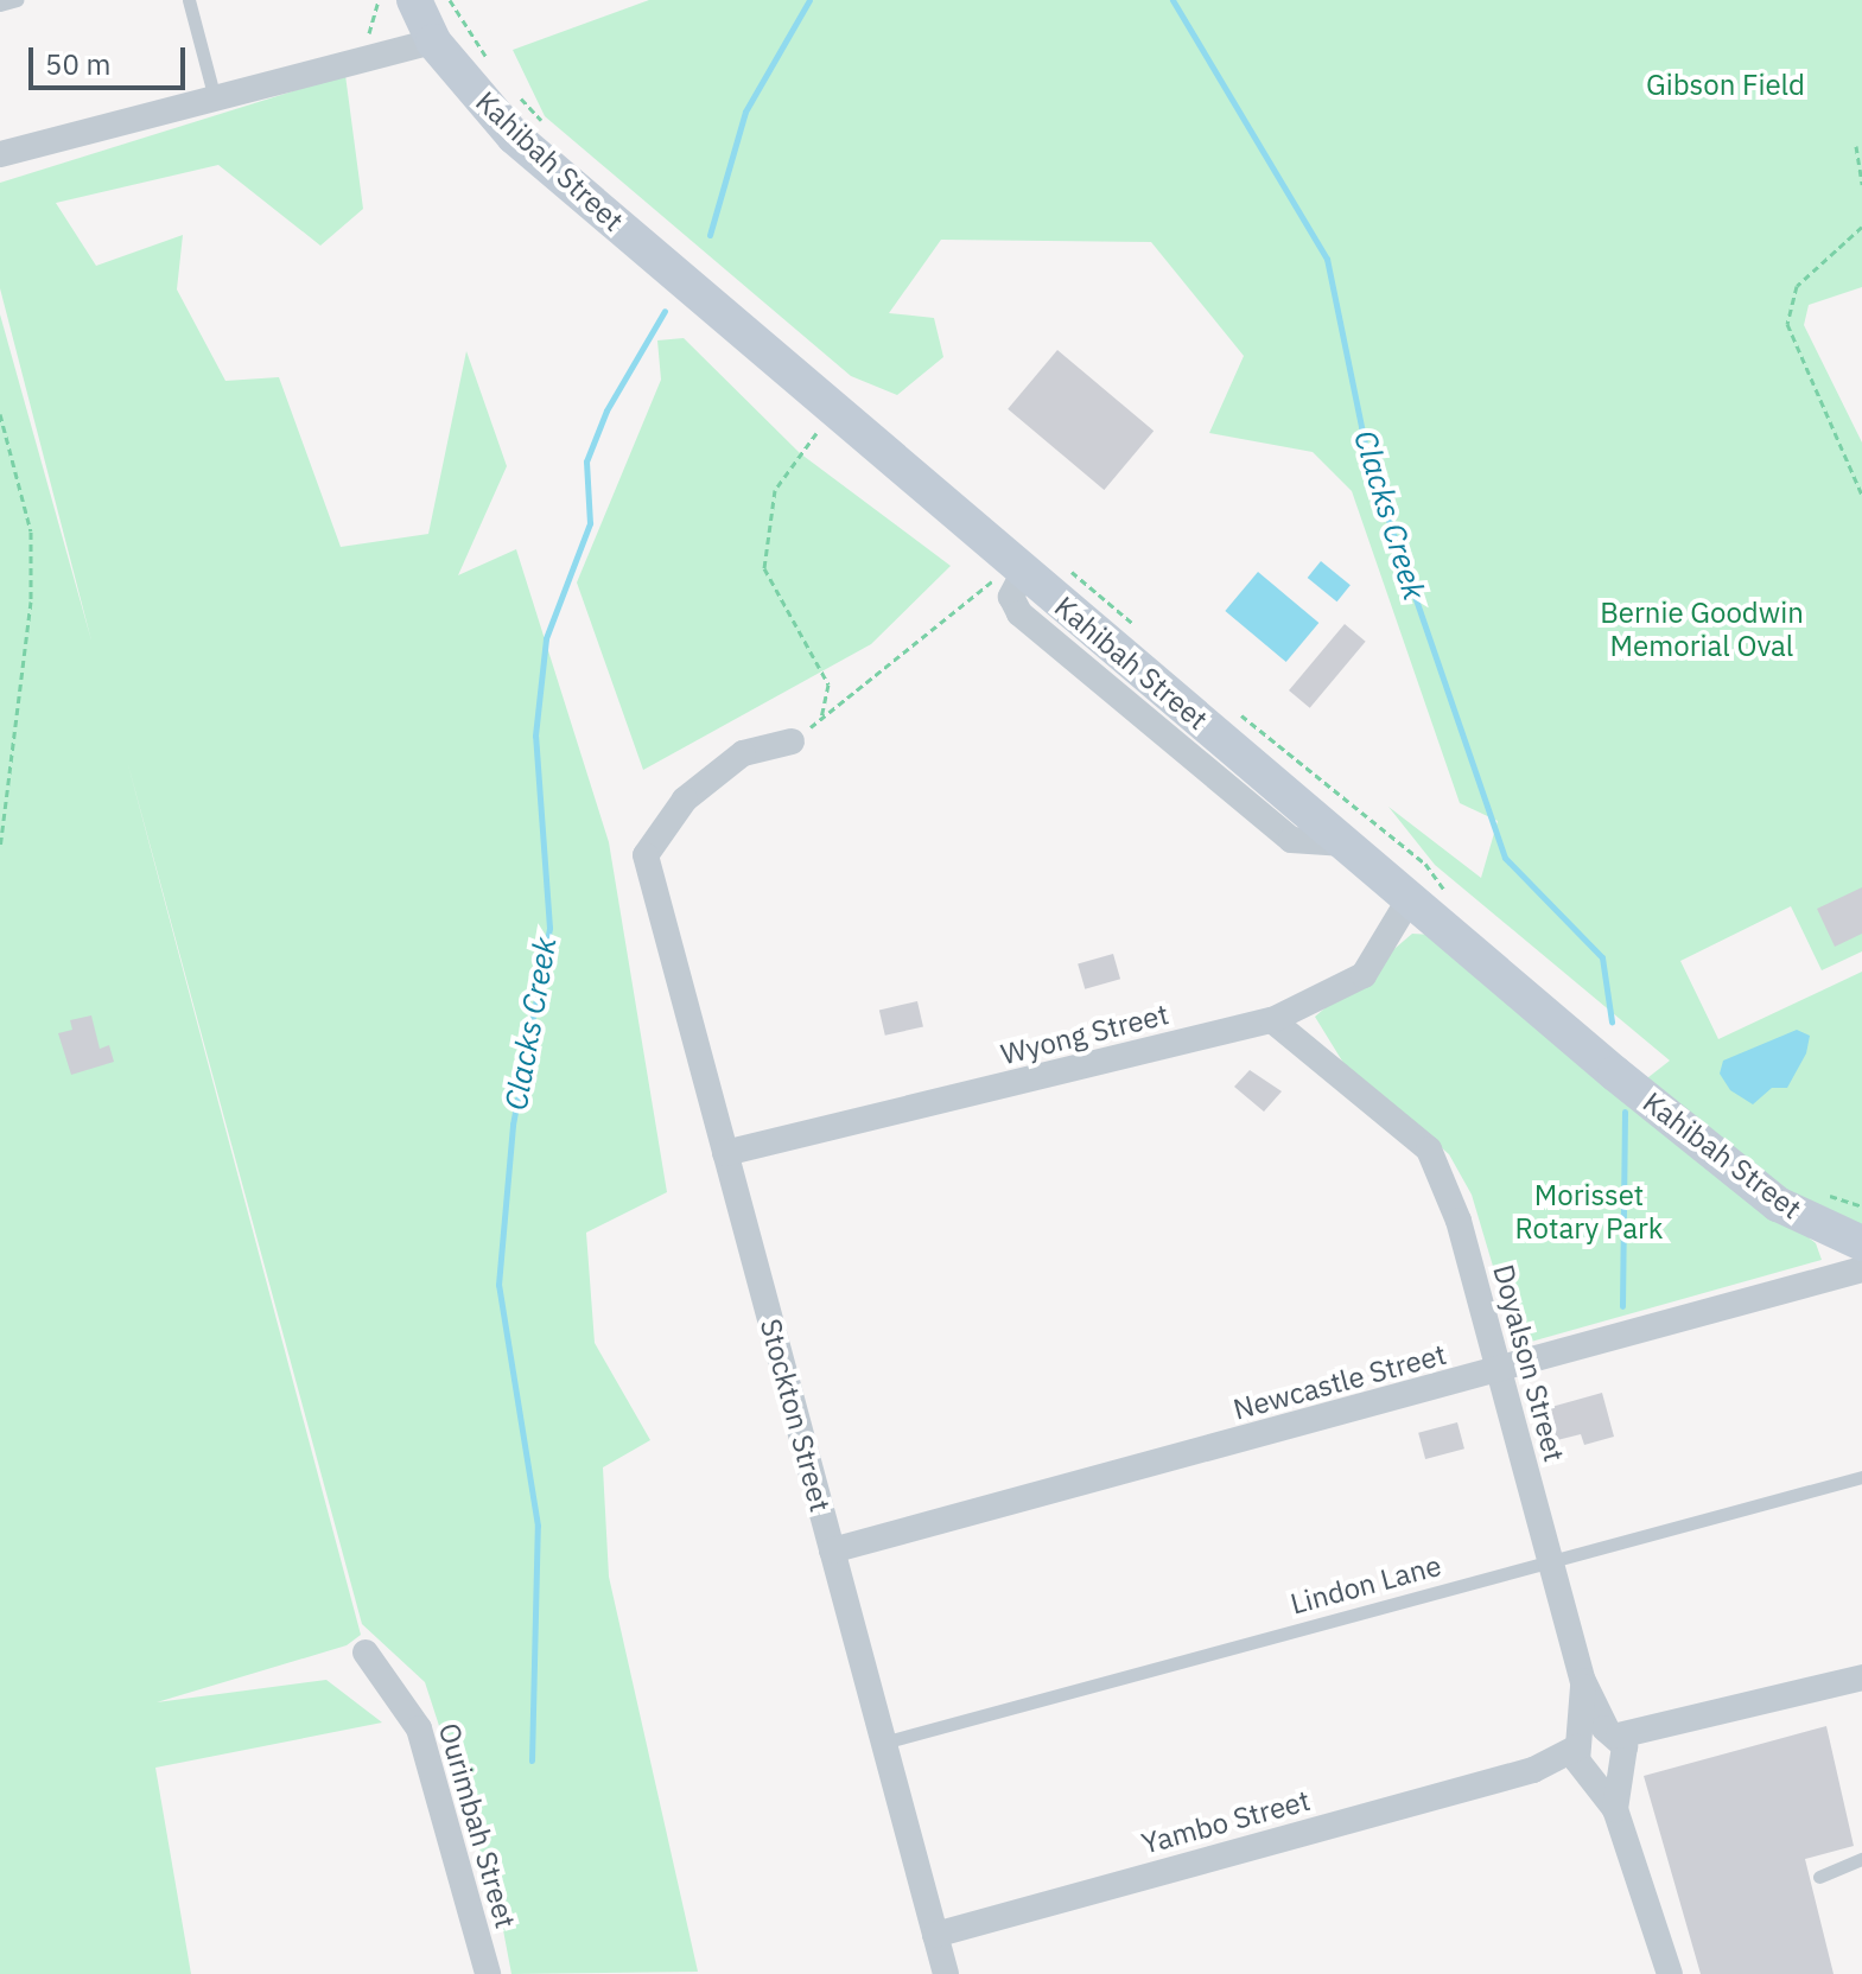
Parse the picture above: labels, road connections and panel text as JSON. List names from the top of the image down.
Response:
{
  "streets": {
    "street": [
      "Kahibah Street",
      "Wyong Street",
      "Doyalson Street",
      "Newcastle Street",
      "Stockton Street",
      "Yambo Street",
      "Ourimbah Street"
    ],
    "lane": ["Lindon Lane"]
  },
  "crossings": [
    ["Kahibah Street", "Wyong Street"],
    ["Wyong Street", "Doyalson Street"],
    ["Wyong Street", "Stockton Street"],
    ["Doyalson Street", "Newcastle Street"],
    ["Doyalson Street", "Lindon Lane"],
    ["Doyalson Street", "Yambo Street"],
    ["Newcastle Street", "Stockton Street"],
    ["Stockton Street", "Lindon Lane"],
    ["Stockton Street", "Yambo Street"]
  ],
  "water": ["Clacks Creek"],
  "parks": ["Gibson Field", "Bernie Goodwin Memorial Oval", "Morisset Rotary Park"],
  "scale_bar": "50 m"
}
